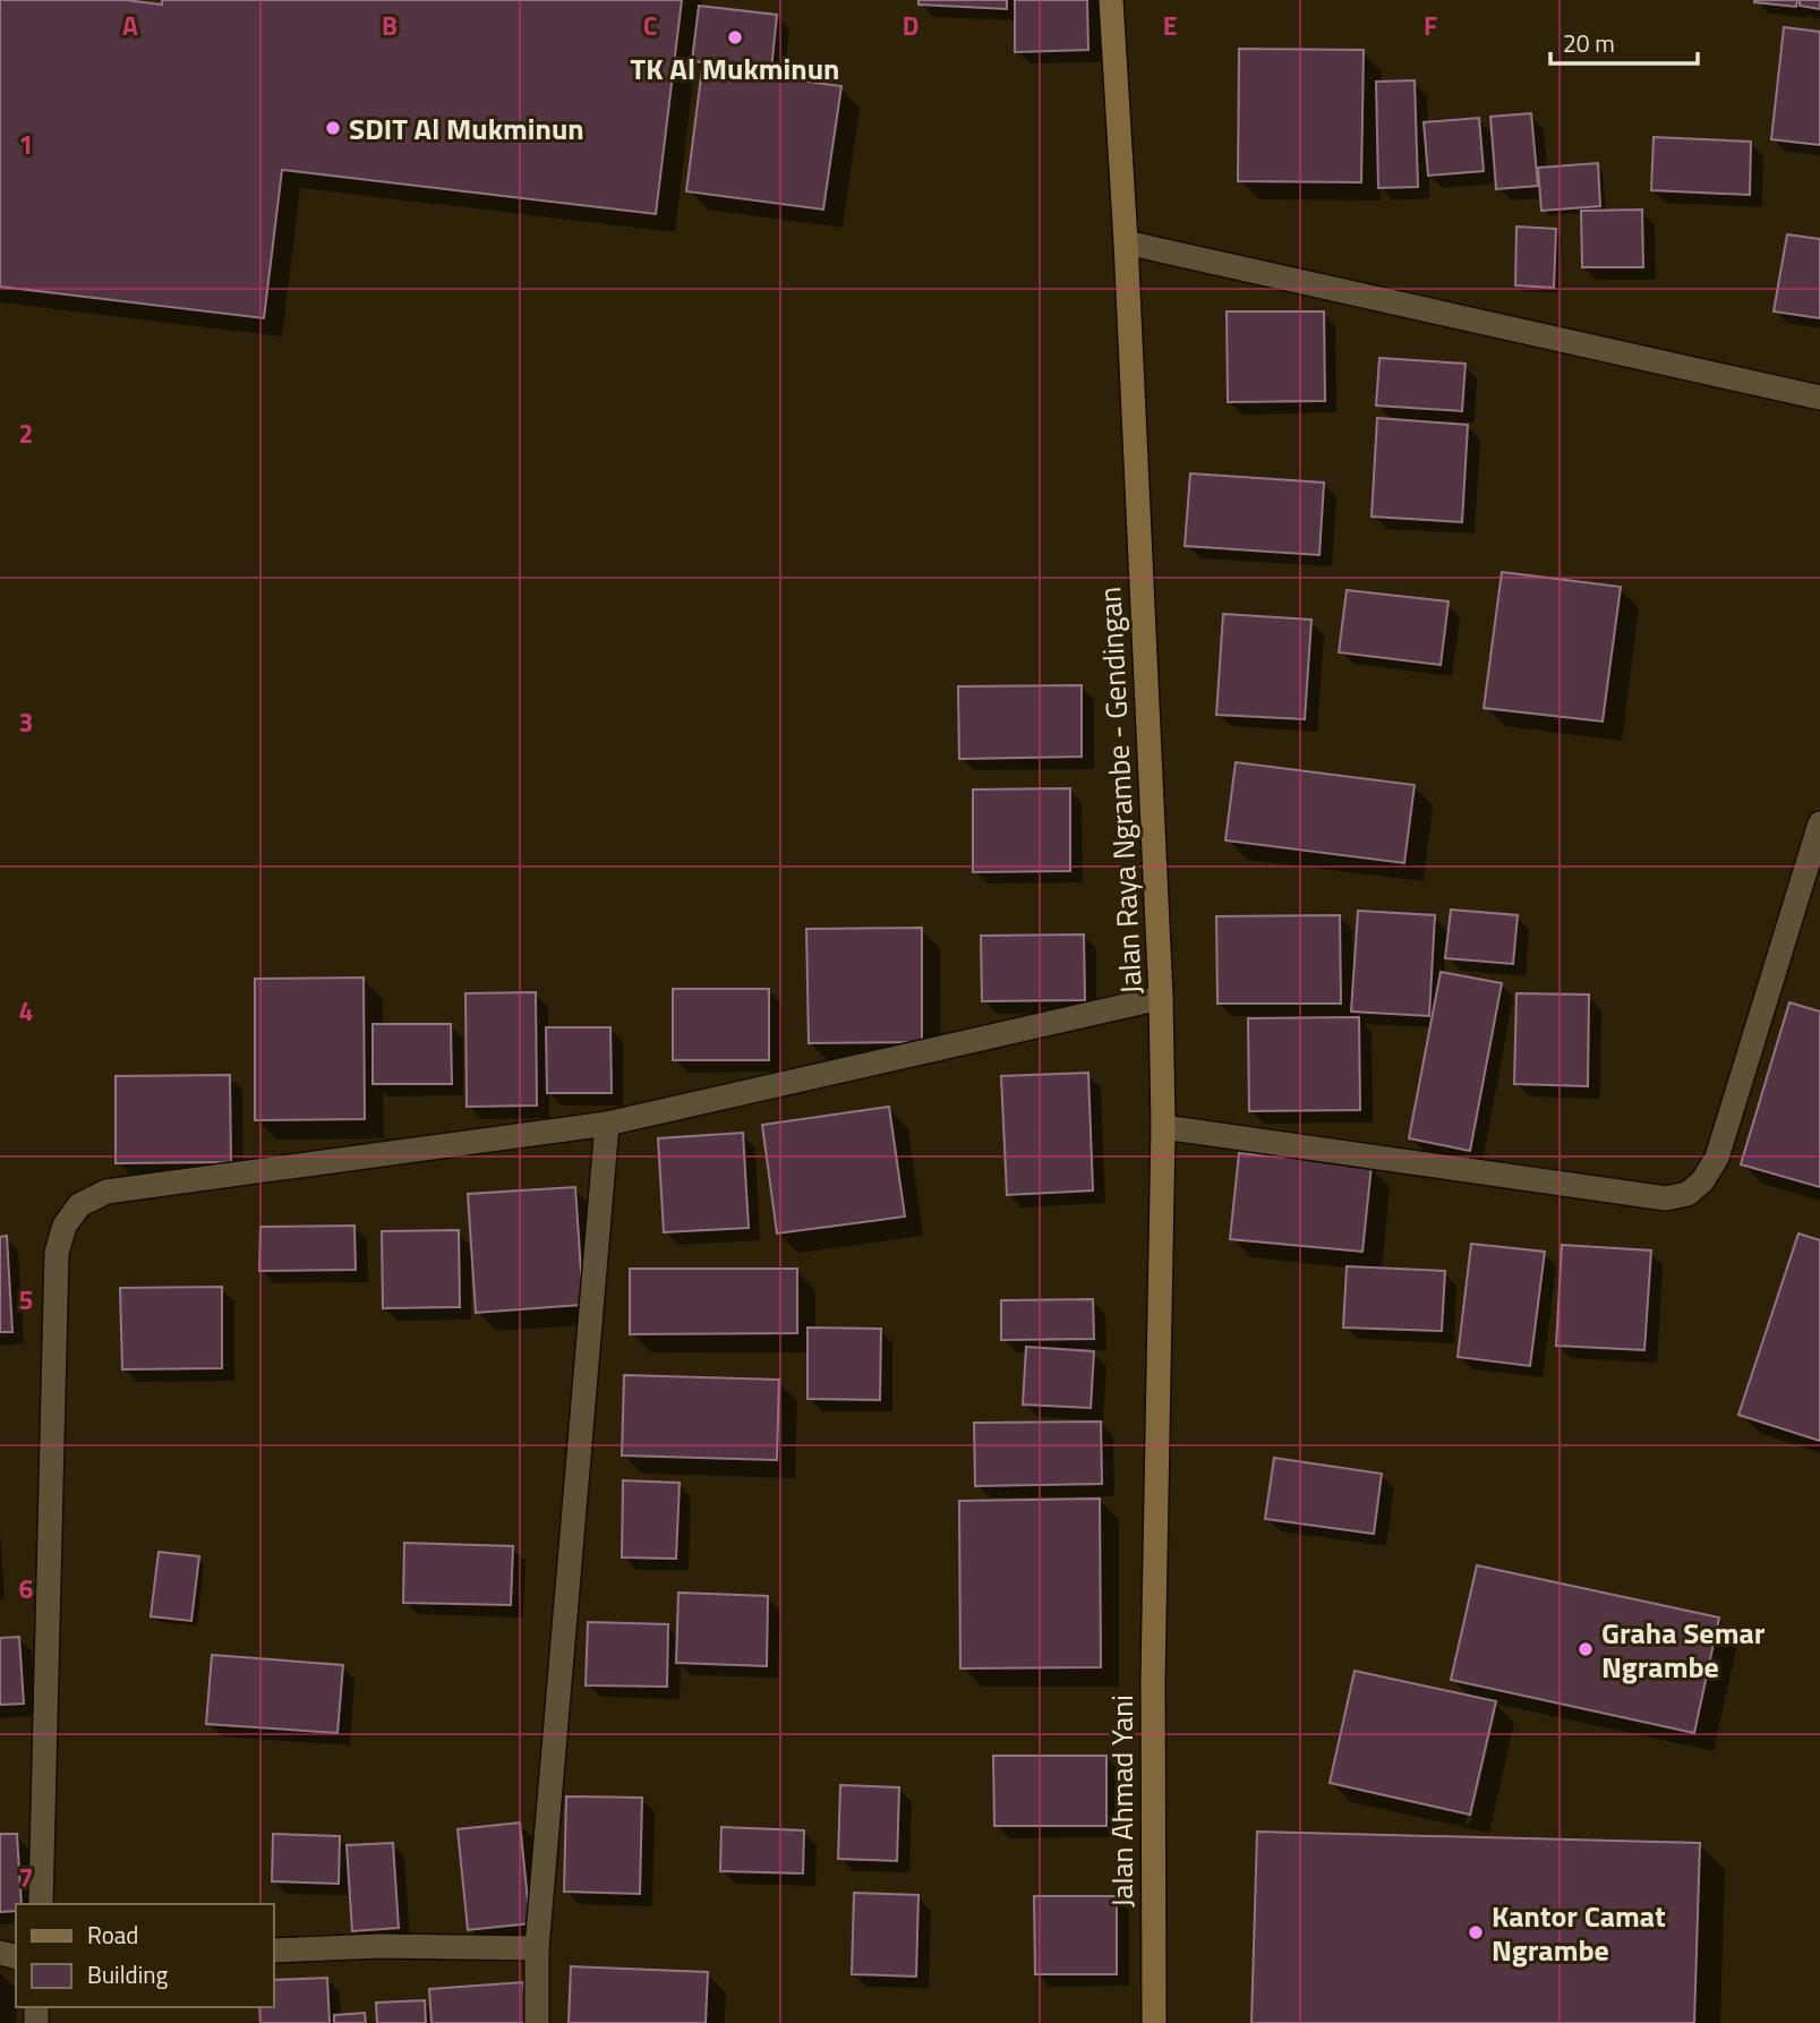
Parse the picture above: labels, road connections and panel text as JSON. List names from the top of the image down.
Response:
{
  "streets": {
    "main road": ["Jalan Raya Ngrambe - Gendingan", "Jalan Ahmad Yani"]
  },
  "crossings": [
    ["Jalan Raya Ngrambe - Gendingan", "Jalan Ahmad Yani"]
  ],
  "places": [
    "TK Al Mukminun",
    "SDIT Al Mukminun",
    "Graha Semar Ngrambe",
    "Kantor Camat Ngrambe"
  ],
  "legend": ["Road", "Building"],
  "scale_bar": "20 m",
  "grid": {
    "columns": [
      "A",
      "B",
      "C",
      "D",
      "E",
      "F"
    ],
    "rows": [
      "1",
      "2",
      "3",
      "4",
      "5",
      "6",
      "7"
    ]
  }
}
